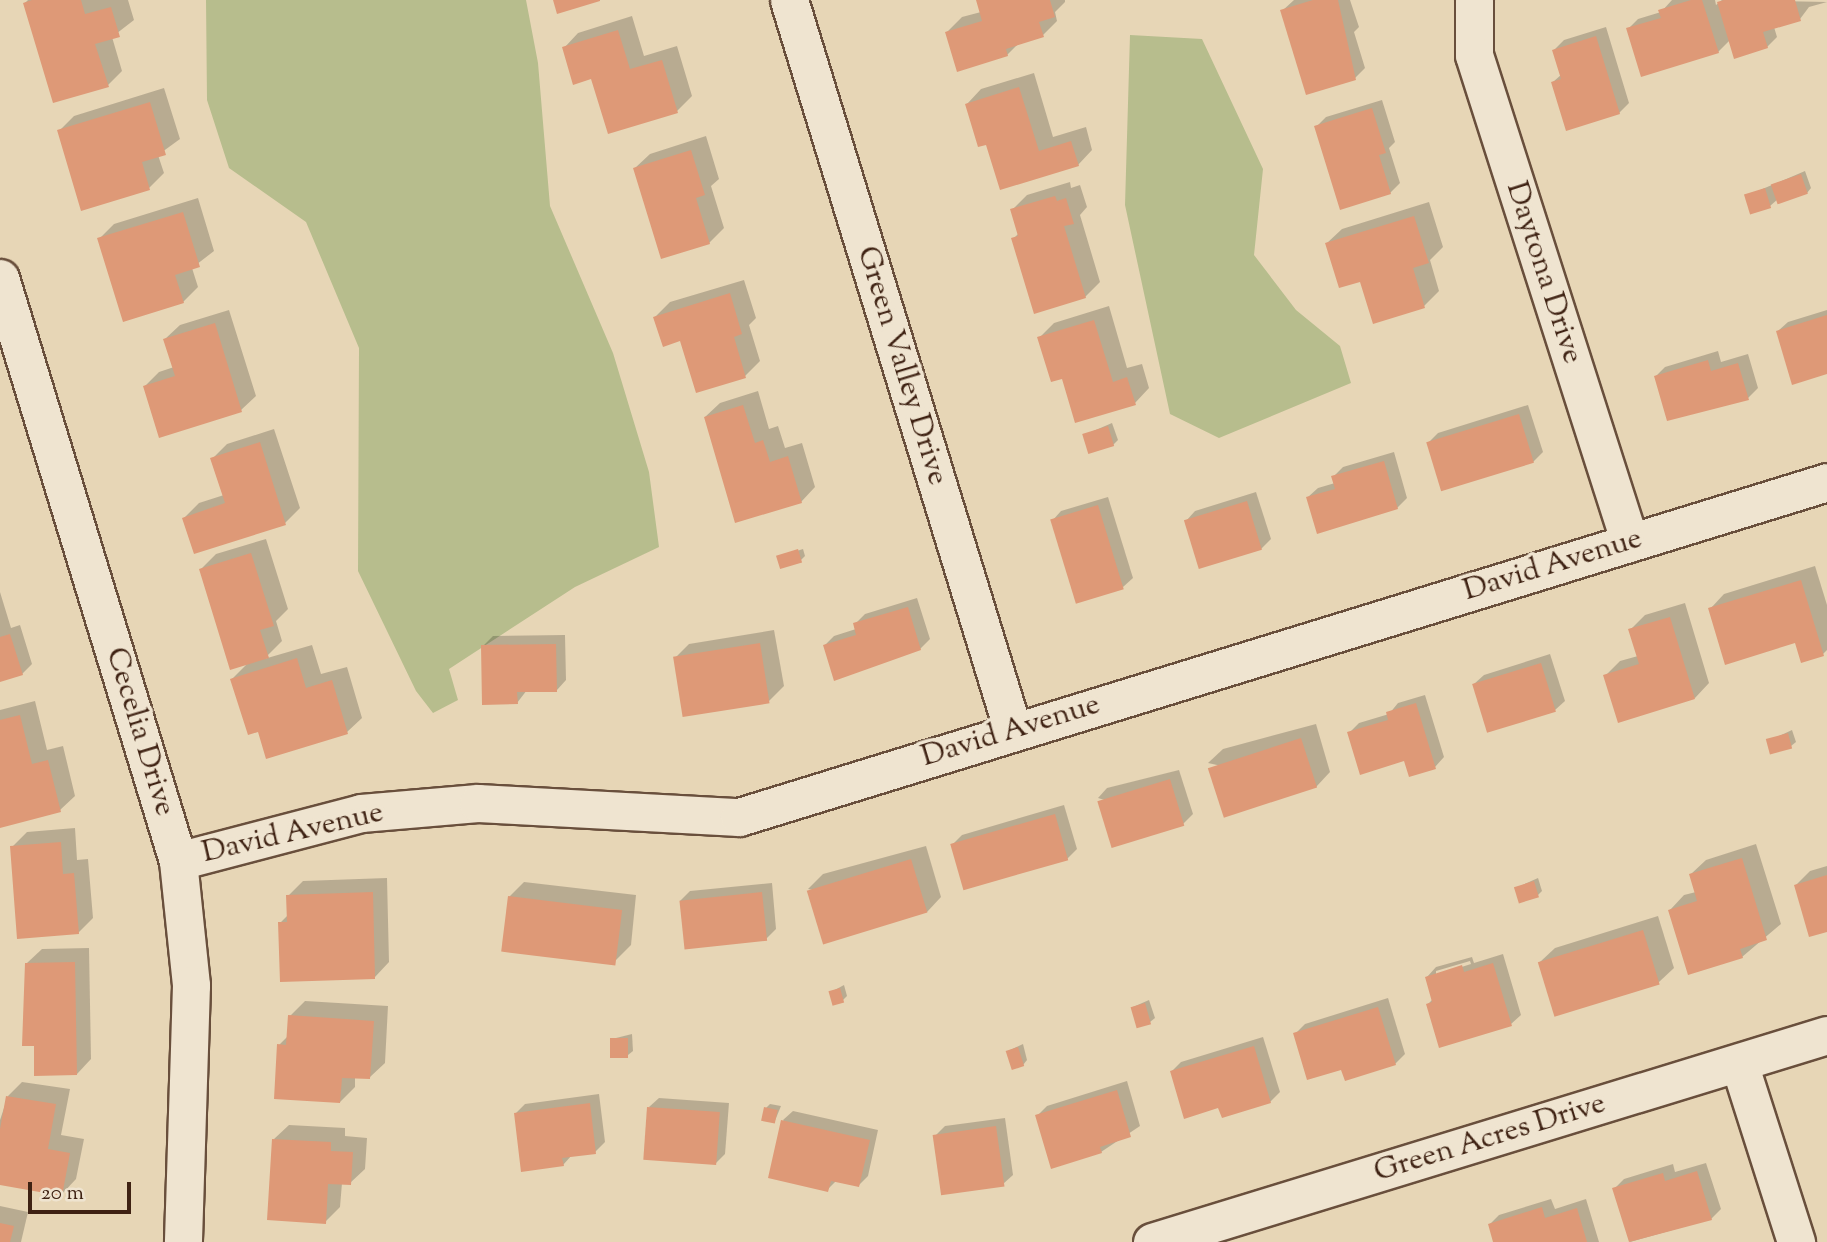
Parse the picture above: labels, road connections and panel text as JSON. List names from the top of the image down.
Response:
{
  "streets": {
    "street": [
      "Daytona Drive",
      "Green Valley Drive",
      "David Avenue",
      "Cecelia Drive",
      "Green Acres Drive"
    ]
  },
  "crossings": [
    ["Daytona Drive", "David Avenue"],
    ["Green Valley Drive", "David Avenue"],
    ["David Avenue", "Cecelia Drive"]
  ],
  "scale_bar": "20 m"
}
